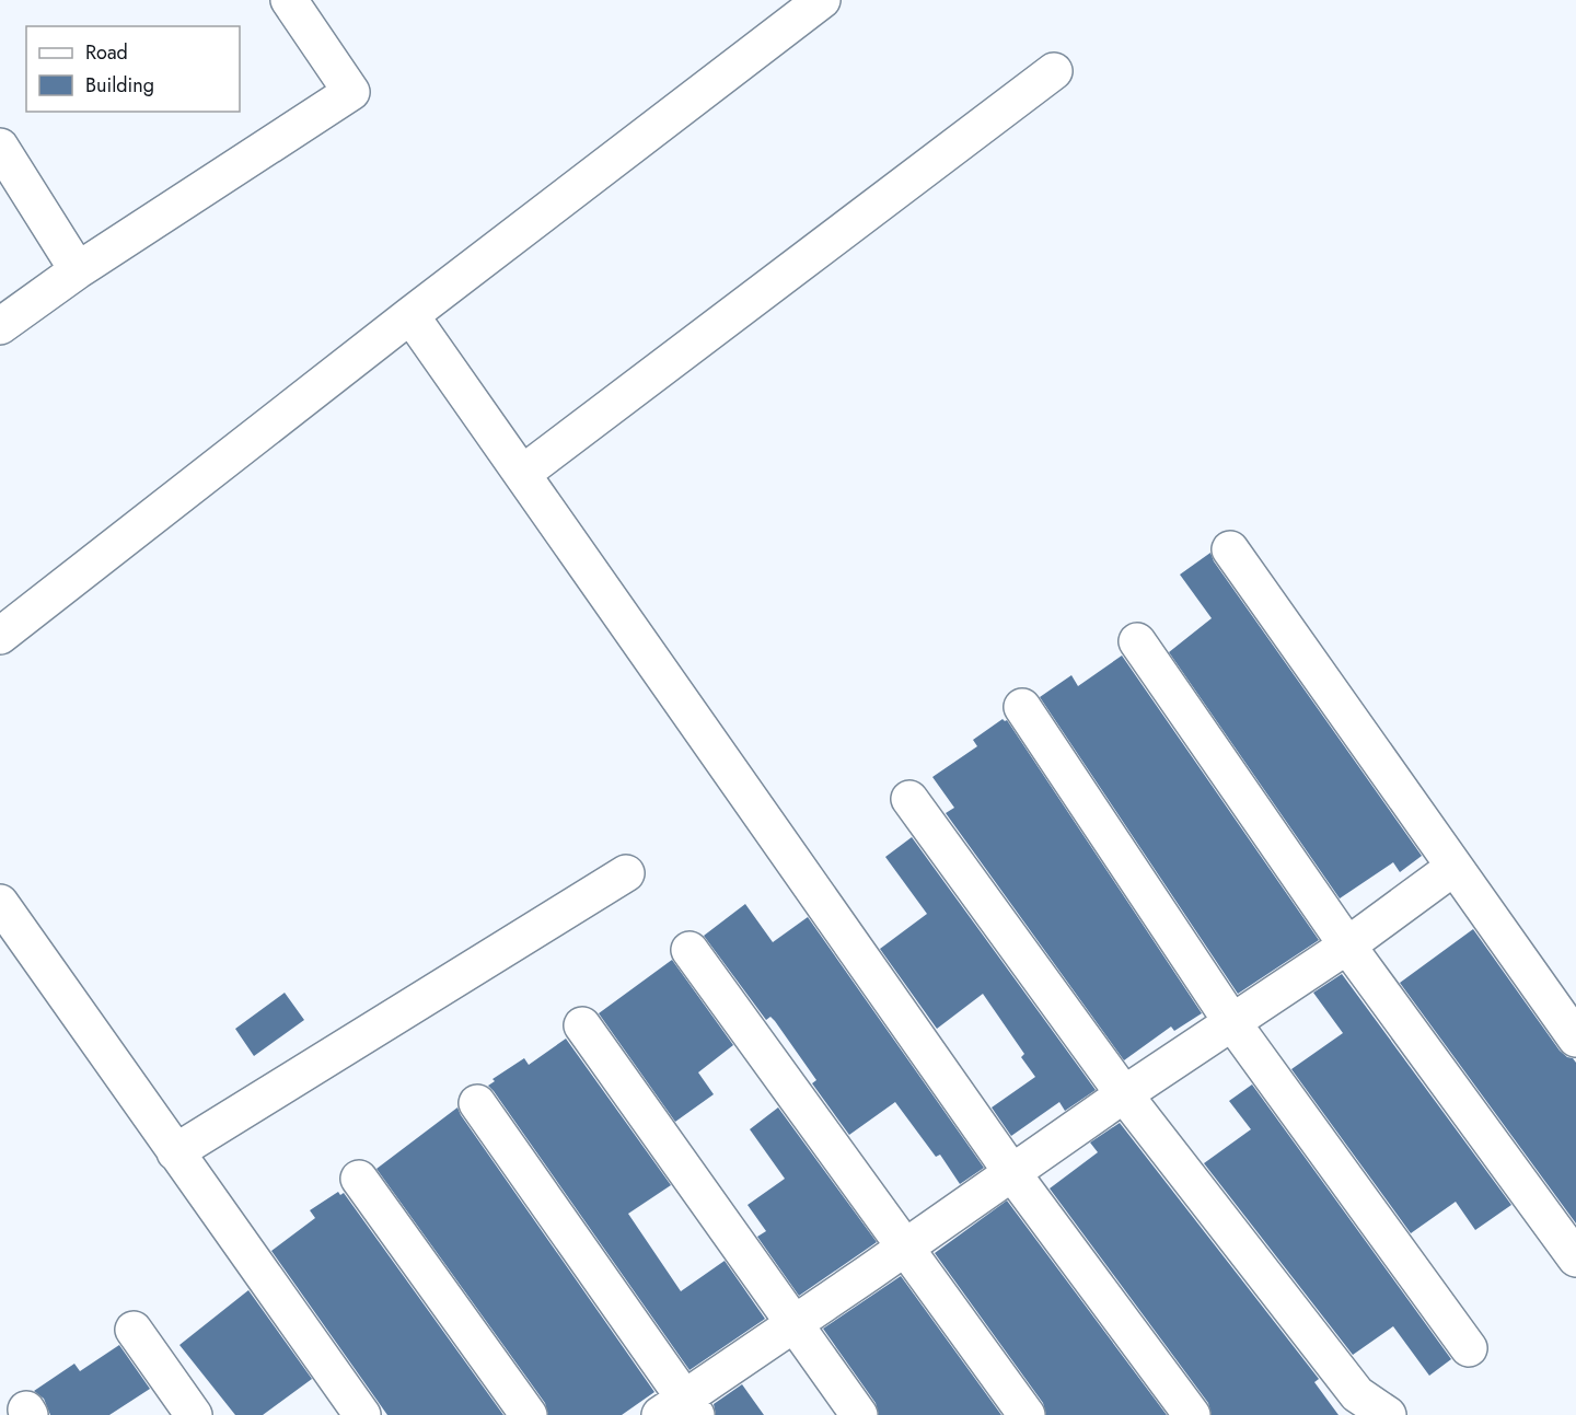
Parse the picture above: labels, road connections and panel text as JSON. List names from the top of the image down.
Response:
{
  "legend": ["Road", "Building"]
}
